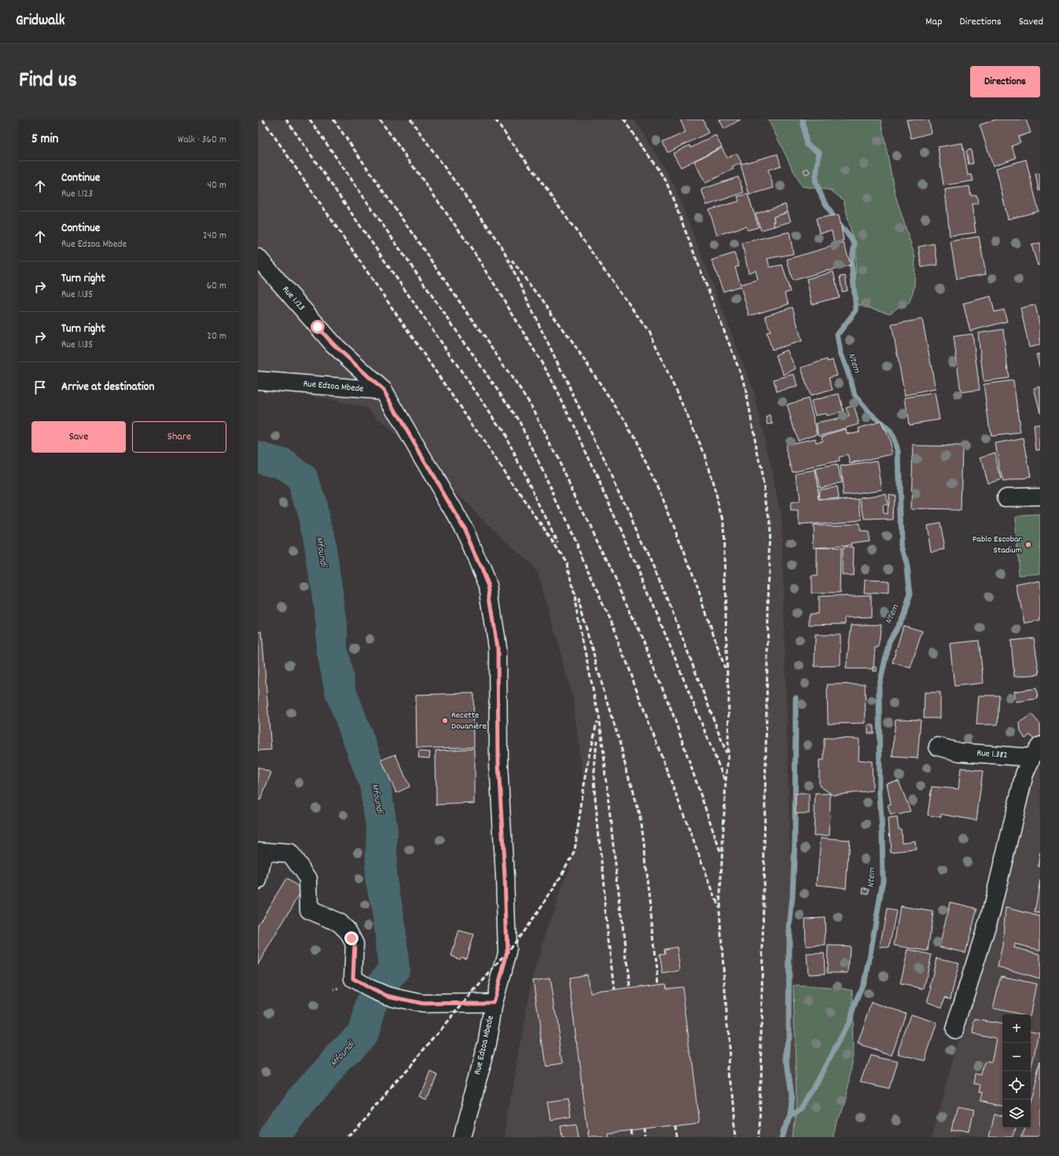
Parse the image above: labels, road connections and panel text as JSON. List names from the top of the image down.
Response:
{
  "streets": {
    "street": ["Rue 1.123", "Rue Edzoa Mbede", "Rue 1.382"]
  },
  "crossings": [
    ["Rue 1.123", "Rue Edzoa Mbede"]
  ],
  "water": ["Ntem", "Mfoundi"],
  "places": ["Pablo Escobar Stadium", "Recette Douanière"],
  "page": {
    "header": "Gridwalk",
    "nav": ["Map", "Directions", "Saved"],
    "title": "Find us",
    "buttons": [
      "Directions",
      ["Save", "Share"]
    ],
    "heading": ["5 min", "Walk · 360 m"],
    "list": [
      ["Continue", "Rue 1.123", "40 m"],
      ["Continue", "Rue Edzoa Mbede", "240 m"],
      ["Turn right", "Rue 1.135", "60 m"],
      ["Turn right", "Rue 1.135", "20 m"],
      "Arrive at destination"
    ],
    "map_buttons": ["+", "−"]
  }
}
